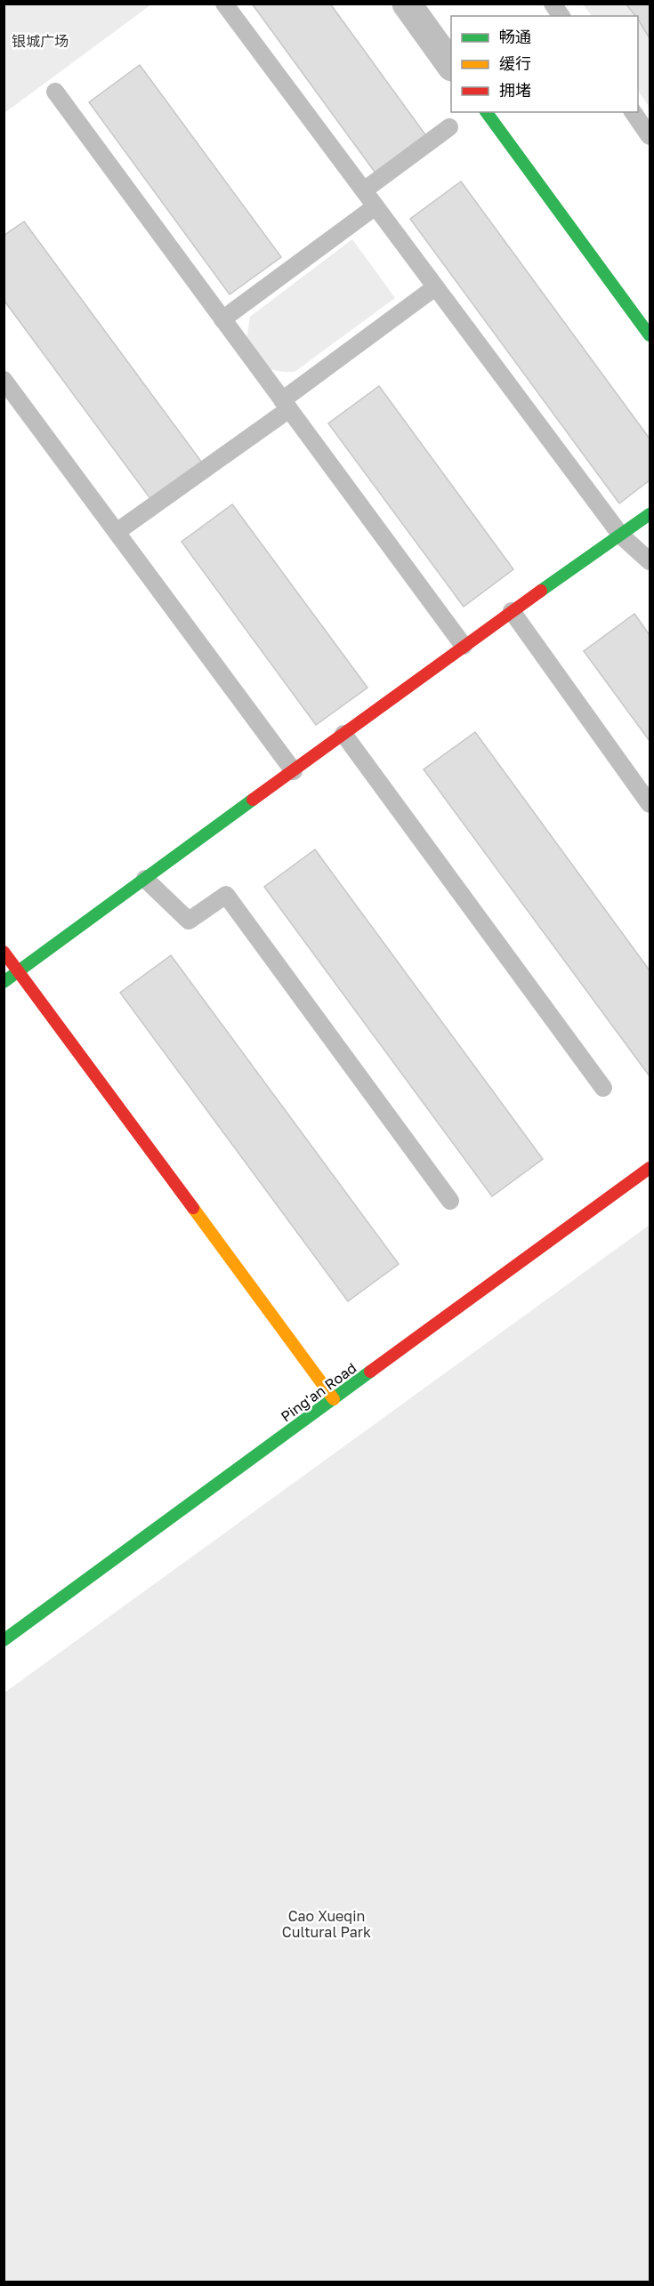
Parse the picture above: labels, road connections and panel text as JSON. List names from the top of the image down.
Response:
{
  "streets": {
    "street": ["Ping'an Road"]
  },
  "parks": ["银城广场", "Cao Xueqin Cultural Park"],
  "legend": ["畅通", "缓行", "拥堵"]
}
